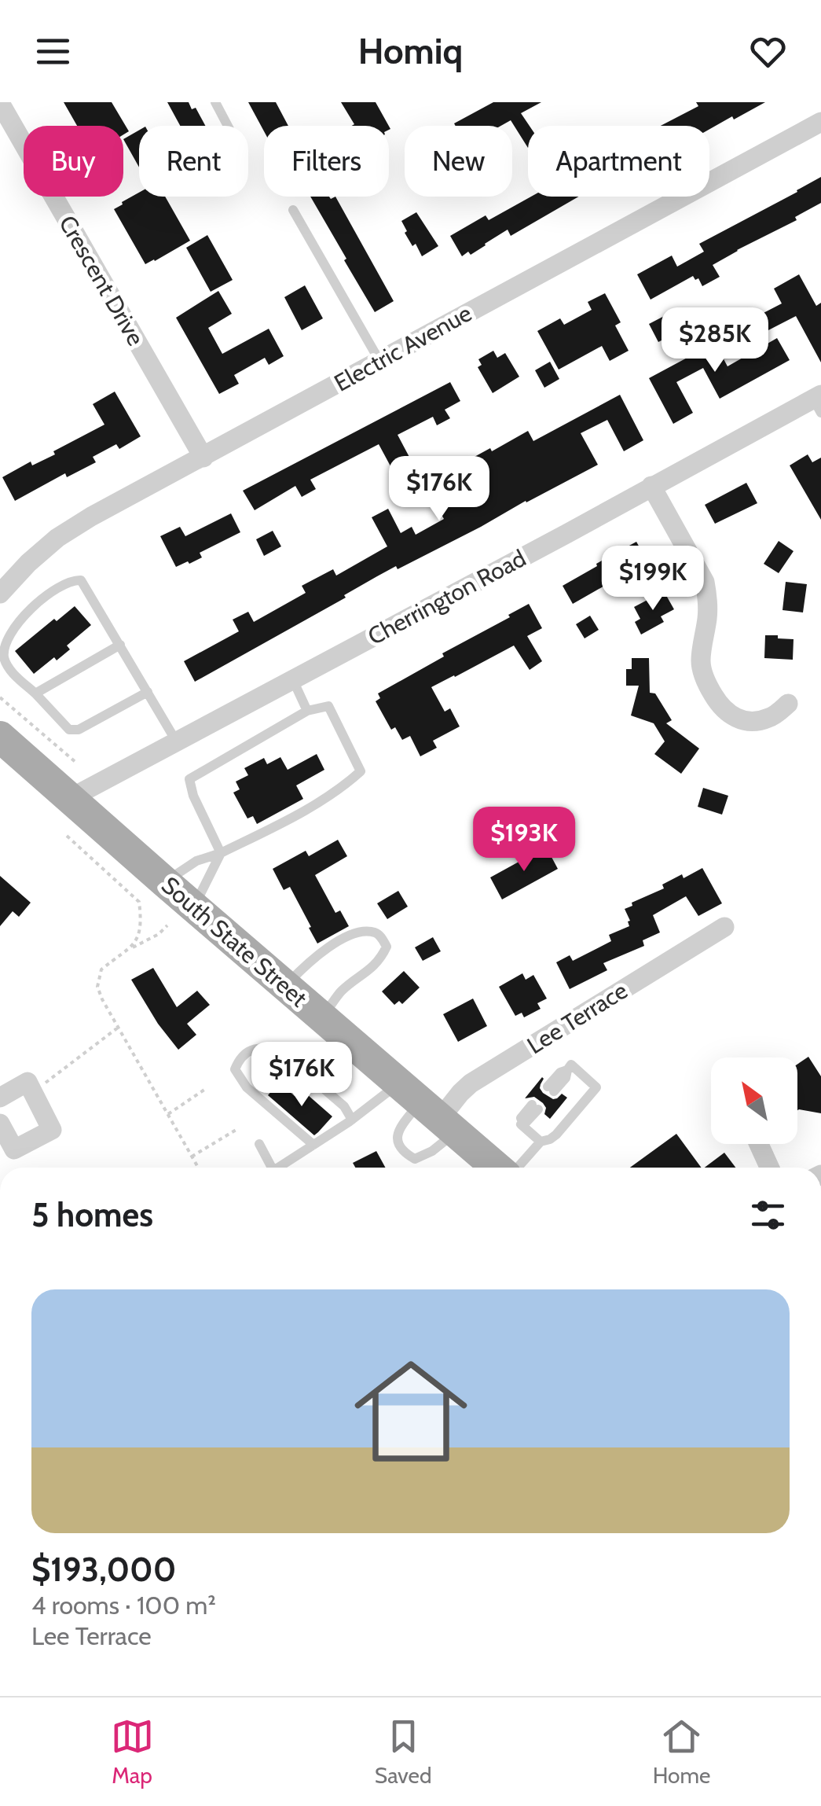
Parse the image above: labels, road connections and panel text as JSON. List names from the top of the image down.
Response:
{
  "streets": {
    "main road": ["South State Street"],
    "street": [
      "Crescent Drive",
      "Electric Avenue",
      "Cherrington Road",
      "Lee Terrace"
    ]
  },
  "crossings": [
    ["Crescent Drive", "Electric Avenue"],
    ["Cherrington Road", "South State Street"],
    ["South State Street", "Lee Terrace"]
  ],
  "north": "top left",
  "page": {
    "header": "Homiq",
    "chip": [
      "Buy",
      "Rent",
      "Filters",
      "New",
      "Apartment"
    ],
    "price": [
      "$285K",
      "$176K",
      "$199K",
      "$193K",
      "$176K"
    ],
    "heading": "5 homes",
    "list": [
      {
        "name": "$193,000",
        "note": "4 rooms · 100 m² · Lee Terrace"
      }
    ],
    "tabs": ["Map", "Saved", "Home"]
  }
}
